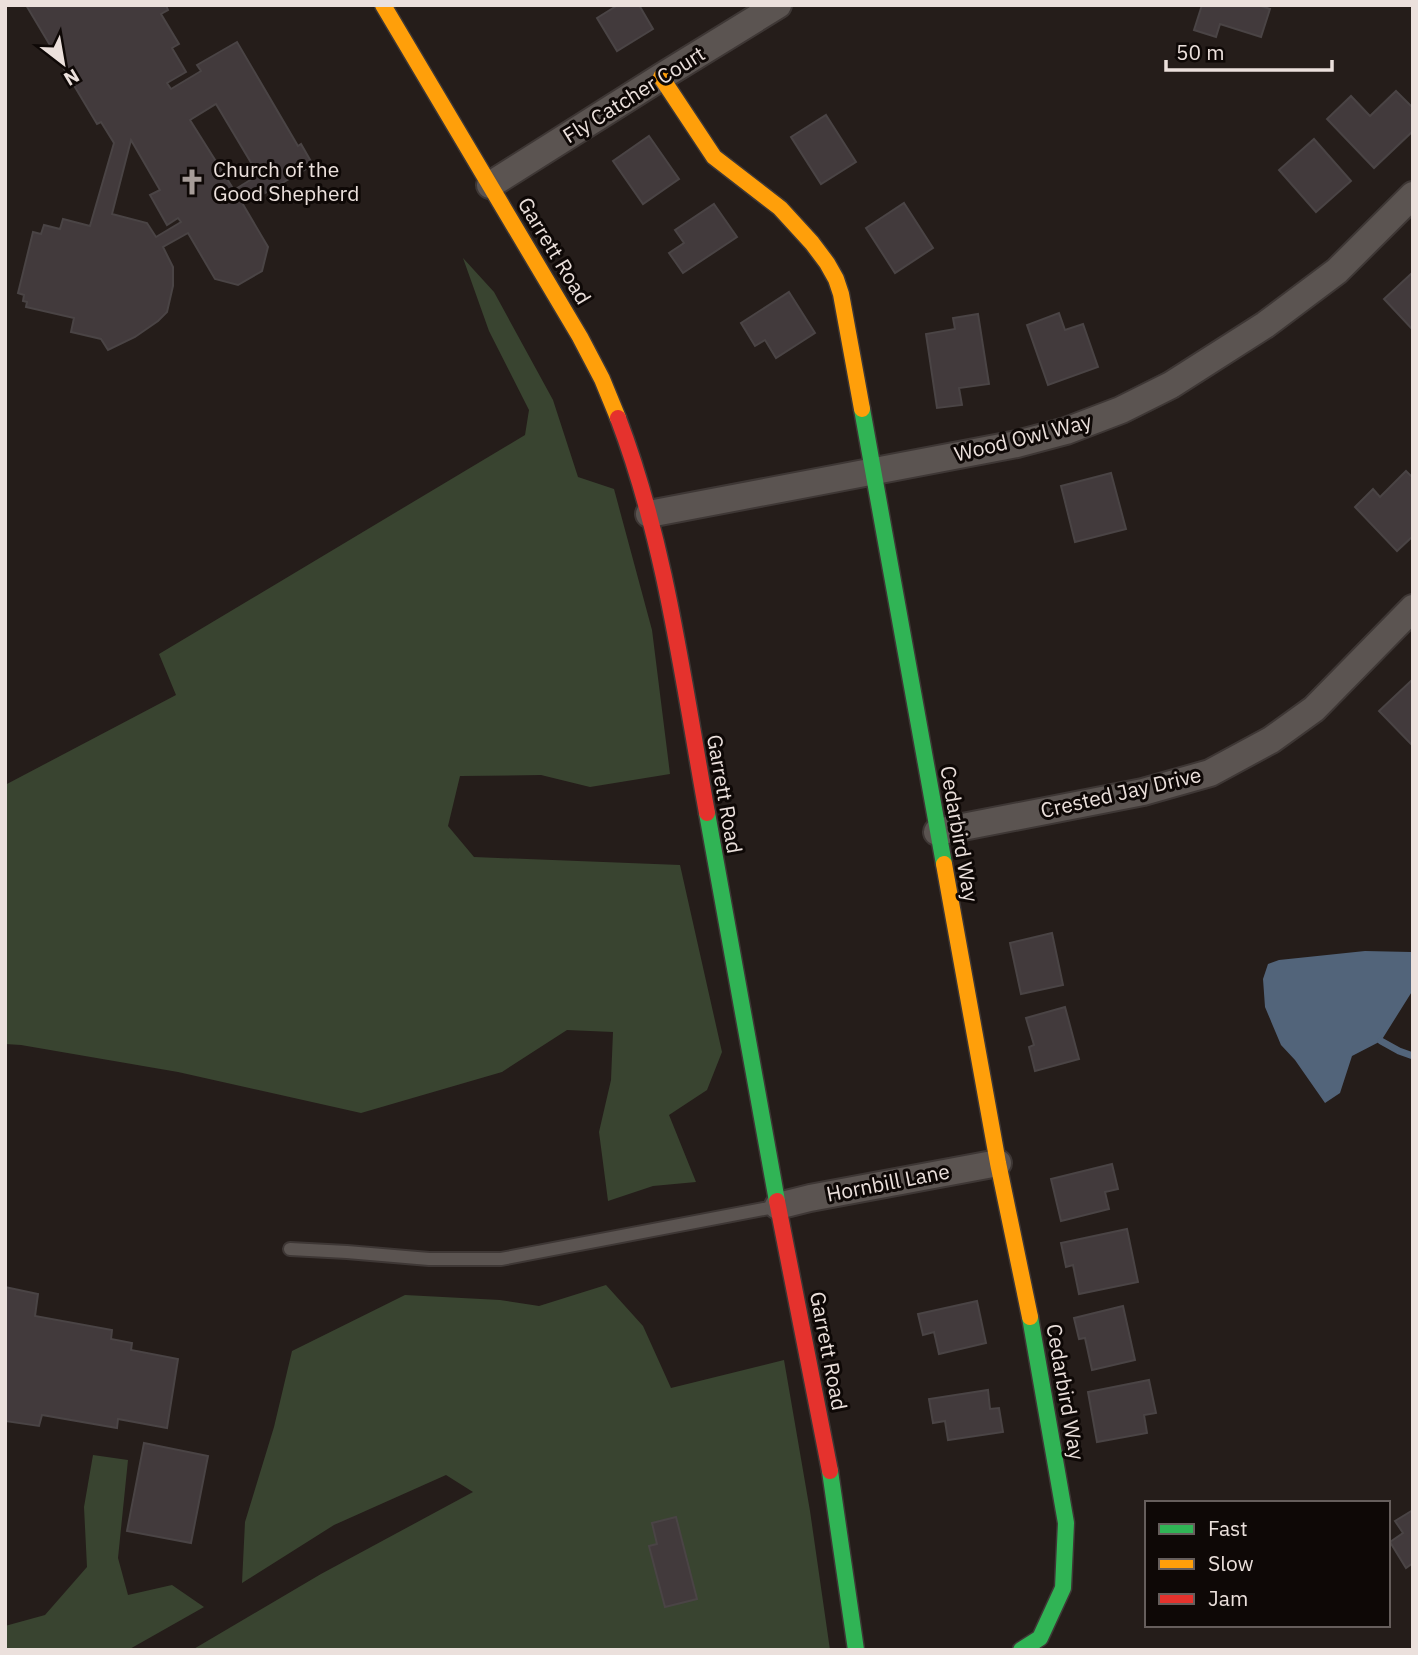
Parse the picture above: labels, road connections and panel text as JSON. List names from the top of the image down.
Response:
{
  "streets": {
    "street": [
      "Fly Catcher Court",
      "Garrett Road",
      "Wood Owl Way",
      "Crested Jay Drive",
      "Cedarbird Way",
      "Hornbill Lane"
    ]
  },
  "crossings": [
    ["Fly Catcher Court", "Garrett Road"],
    ["Fly Catcher Court", "Cedarbird Way"],
    ["Garrett Road", "Wood Owl Way"],
    ["Garrett Road", "Hornbill Lane"],
    ["Wood Owl Way", "Cedarbird Way"],
    ["Crested Jay Drive", "Cedarbird Way"],
    ["Cedarbird Way", "Hornbill Lane"]
  ],
  "places": {
    "church": ["Church of the Good Shepherd"]
  },
  "legend": ["Fast", "Slow", "Jam"],
  "scale_bar": "50 m",
  "north": "bottom right"
}
